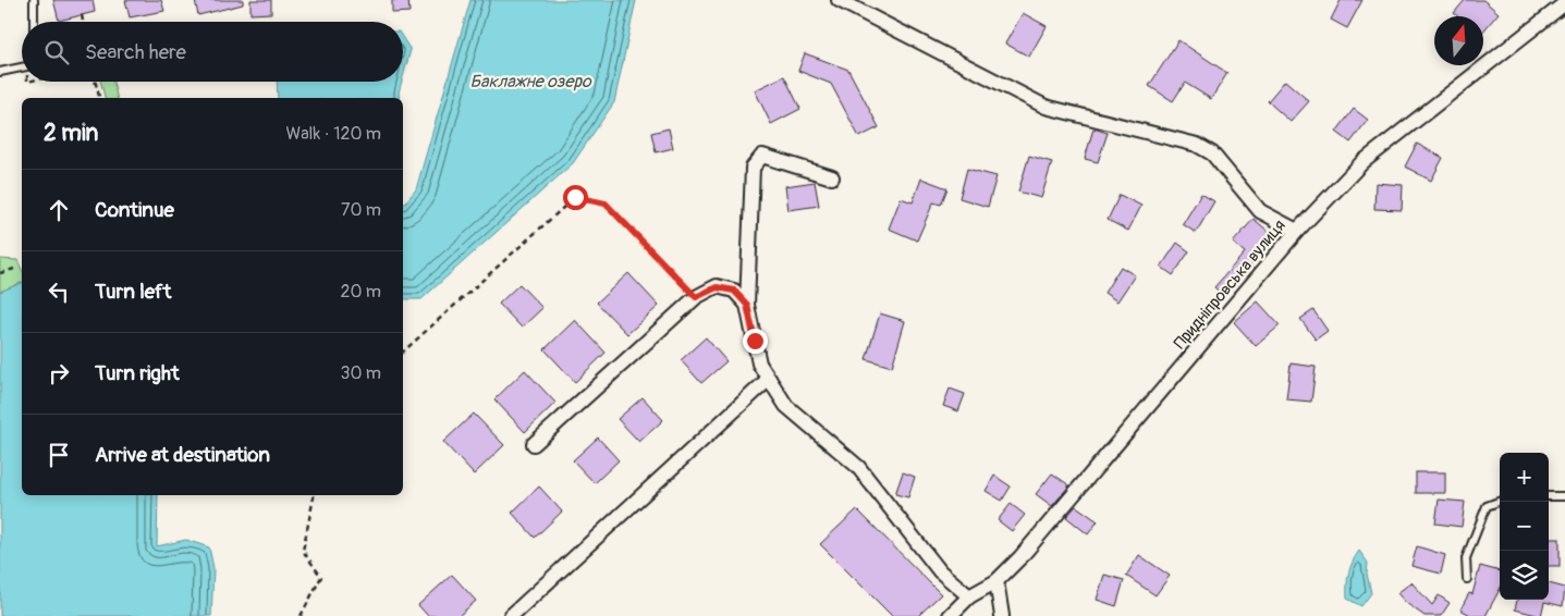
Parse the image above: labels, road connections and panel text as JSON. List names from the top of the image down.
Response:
{
  "streets": {
    "street": ["Придніпровська вулиця"]
  },
  "water": ["Баклажне озеро"],
  "north": "top",
  "page": {
    "search": "Search here",
    "heading": ["2 min", "Walk · 120 m"],
    "list": [
      ["Continue", "70 m"],
      ["Turn left", "20 m"],
      ["Turn right", "30 m"],
      "Arrive at destination"
    ],
    "map_buttons": ["+", "−"]
  }
}
